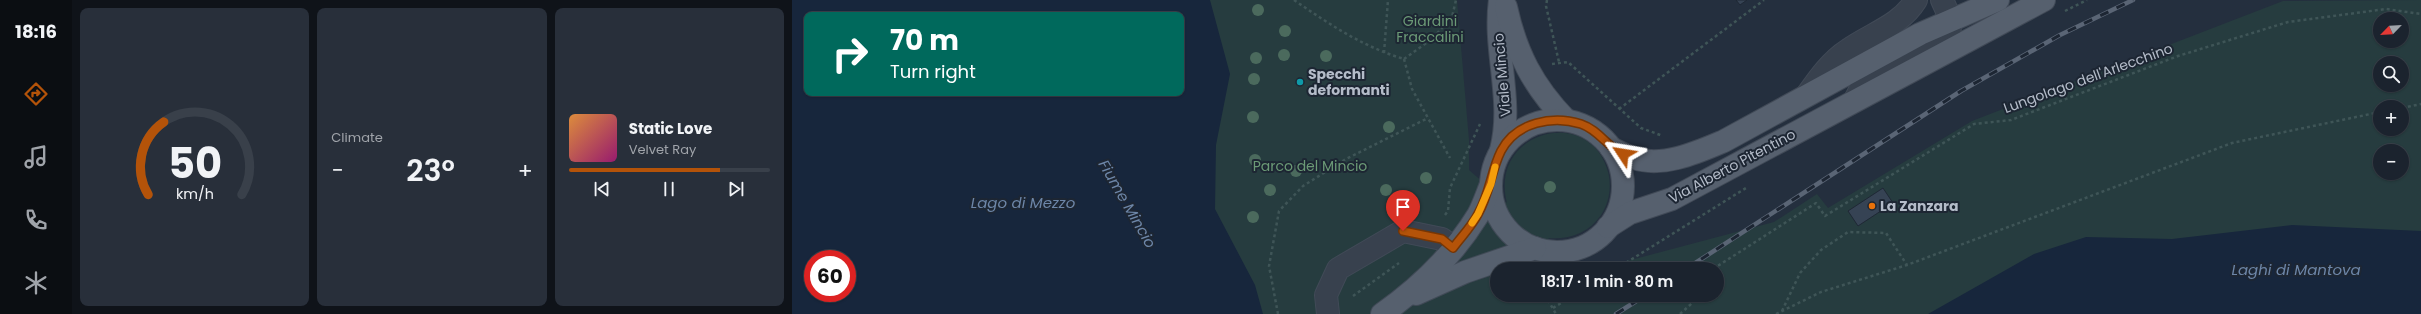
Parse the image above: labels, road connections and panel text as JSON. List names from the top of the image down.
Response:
{
  "streets": {
    "main road": ["Viale Mincio", "Via Alberto Pitentino"],
    "path": ["Lungolago dell'Arlecchino"]
  },
  "crossings": [
    ["Viale Mincio", "Via Alberto Pitentino"]
  ],
  "water": ["Lago di Mezzo", "Fiume Mincio", "Laghi di Mantova"],
  "parks": ["Giardini Fraccalini", "Parco del Mincio"],
  "places": ["Specchi deformanti", "La Zanzara"],
  "north": "bottom left",
  "page": {
    "tabs": "18:16",
    "tile": "Climate",
    "map_buttons": ["+", "−"],
    "turn": ["70 m", "Turn right"],
    "song": ["Static Love", "Velvet Ray"],
    "heat": ["−", "23°", "+"],
    "limit": "60",
    "trip": "18:17 · 1 min · 80 m",
    "gauge": ["50", "km/h"]
  }
}
